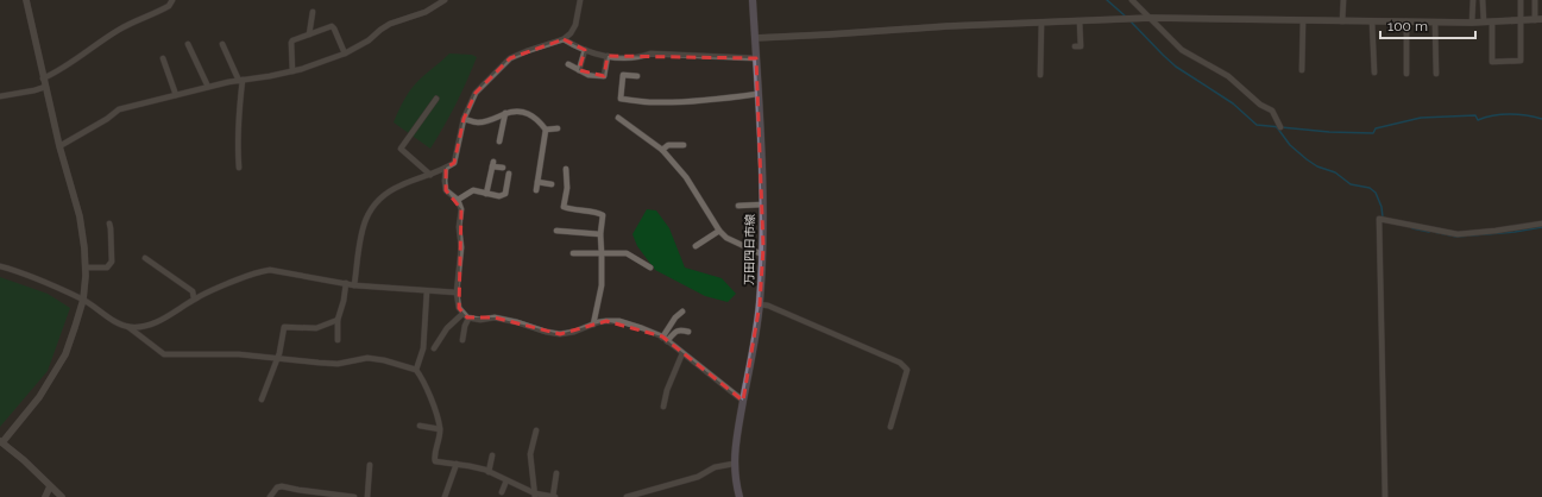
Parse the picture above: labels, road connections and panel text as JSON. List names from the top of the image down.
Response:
{
  "streets": {
    "main road": ["万田四日市線"]
  },
  "scale_bar": "100 m"
}
